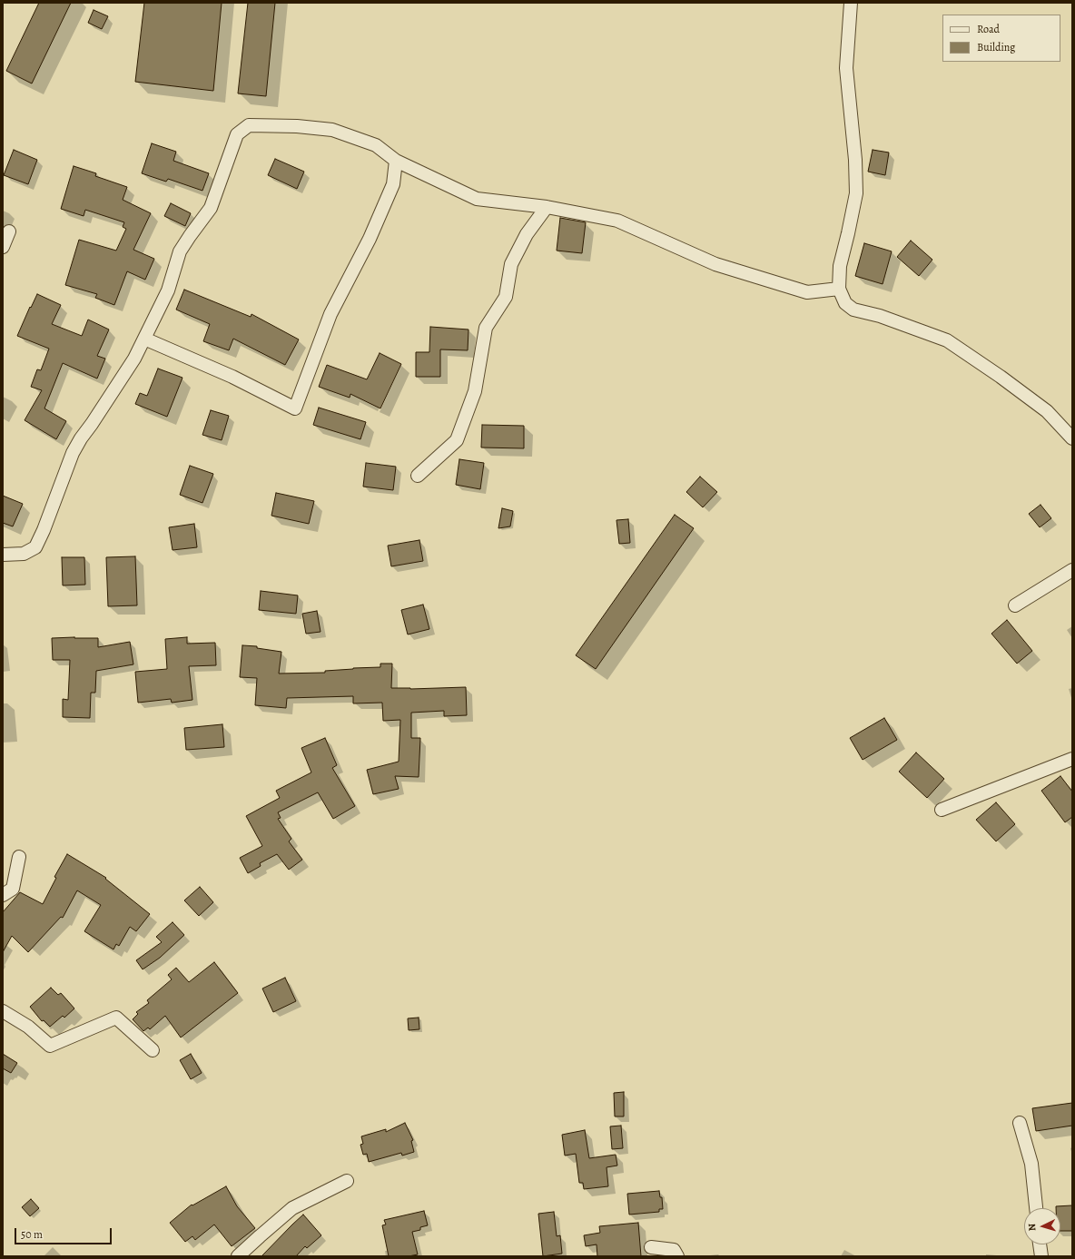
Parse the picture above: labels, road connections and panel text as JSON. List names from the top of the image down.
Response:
{
  "legend": ["Road", "Building"],
  "scale_bar": "50 m",
  "north": "left"
}
